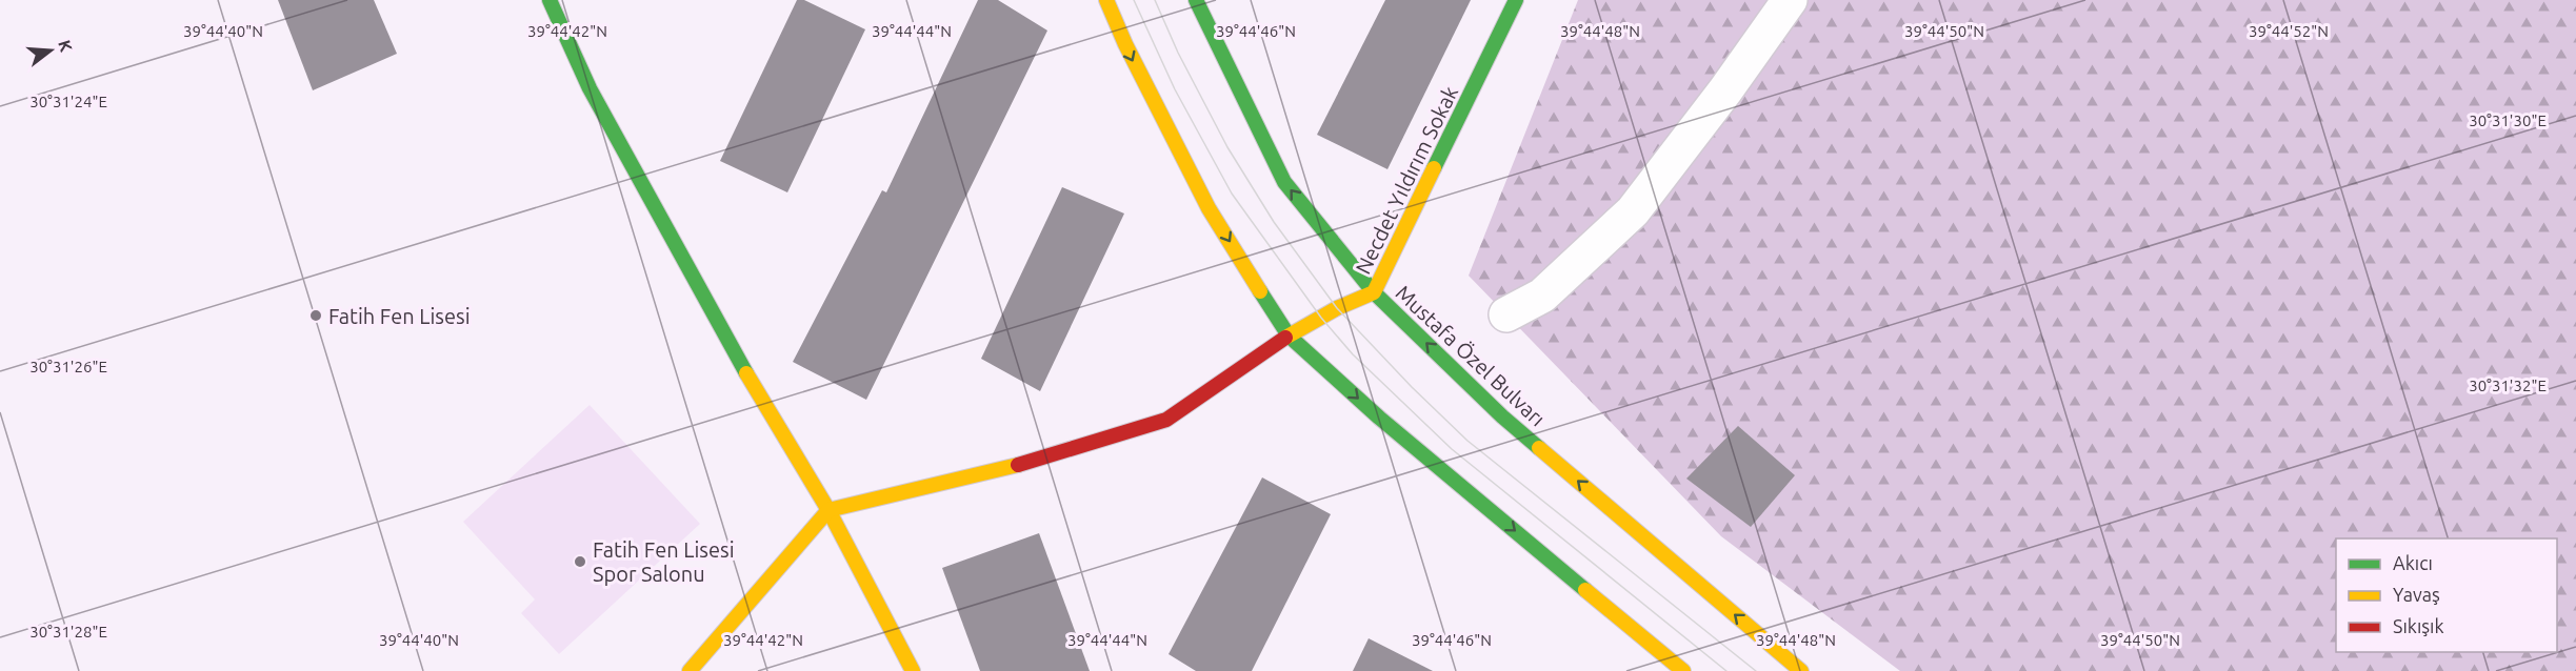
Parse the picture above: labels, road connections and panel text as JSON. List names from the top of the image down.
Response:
{
  "streets": {
    "street": ["Necdet Yıldırım Sokak", "Mustafa Özel Bulvarı"]
  },
  "crossings": [
    ["Necdet Yıldırım Sokak", "Mustafa Özel Bulvarı"]
  ],
  "places": ["Fatih Fen Lisesi", "Fatih Fen Lisesi Spor Salonu"],
  "legend": ["Akıcı", "Yavaş", "Sıkışık"],
  "north": "right",
  "coordinates": [
    "39°44'40\"N",
    "39°44'42\"N",
    "39°44'44\"N",
    "39°44'46\"N",
    "39°44'48\"N",
    "39°44'50\"N",
    "39°44'52\"N",
    "30°31'24\"E",
    "30°31'30\"E",
    "30°31'26\"E",
    "30°31'32\"E",
    "30°31'28\"E"
  ]
}
